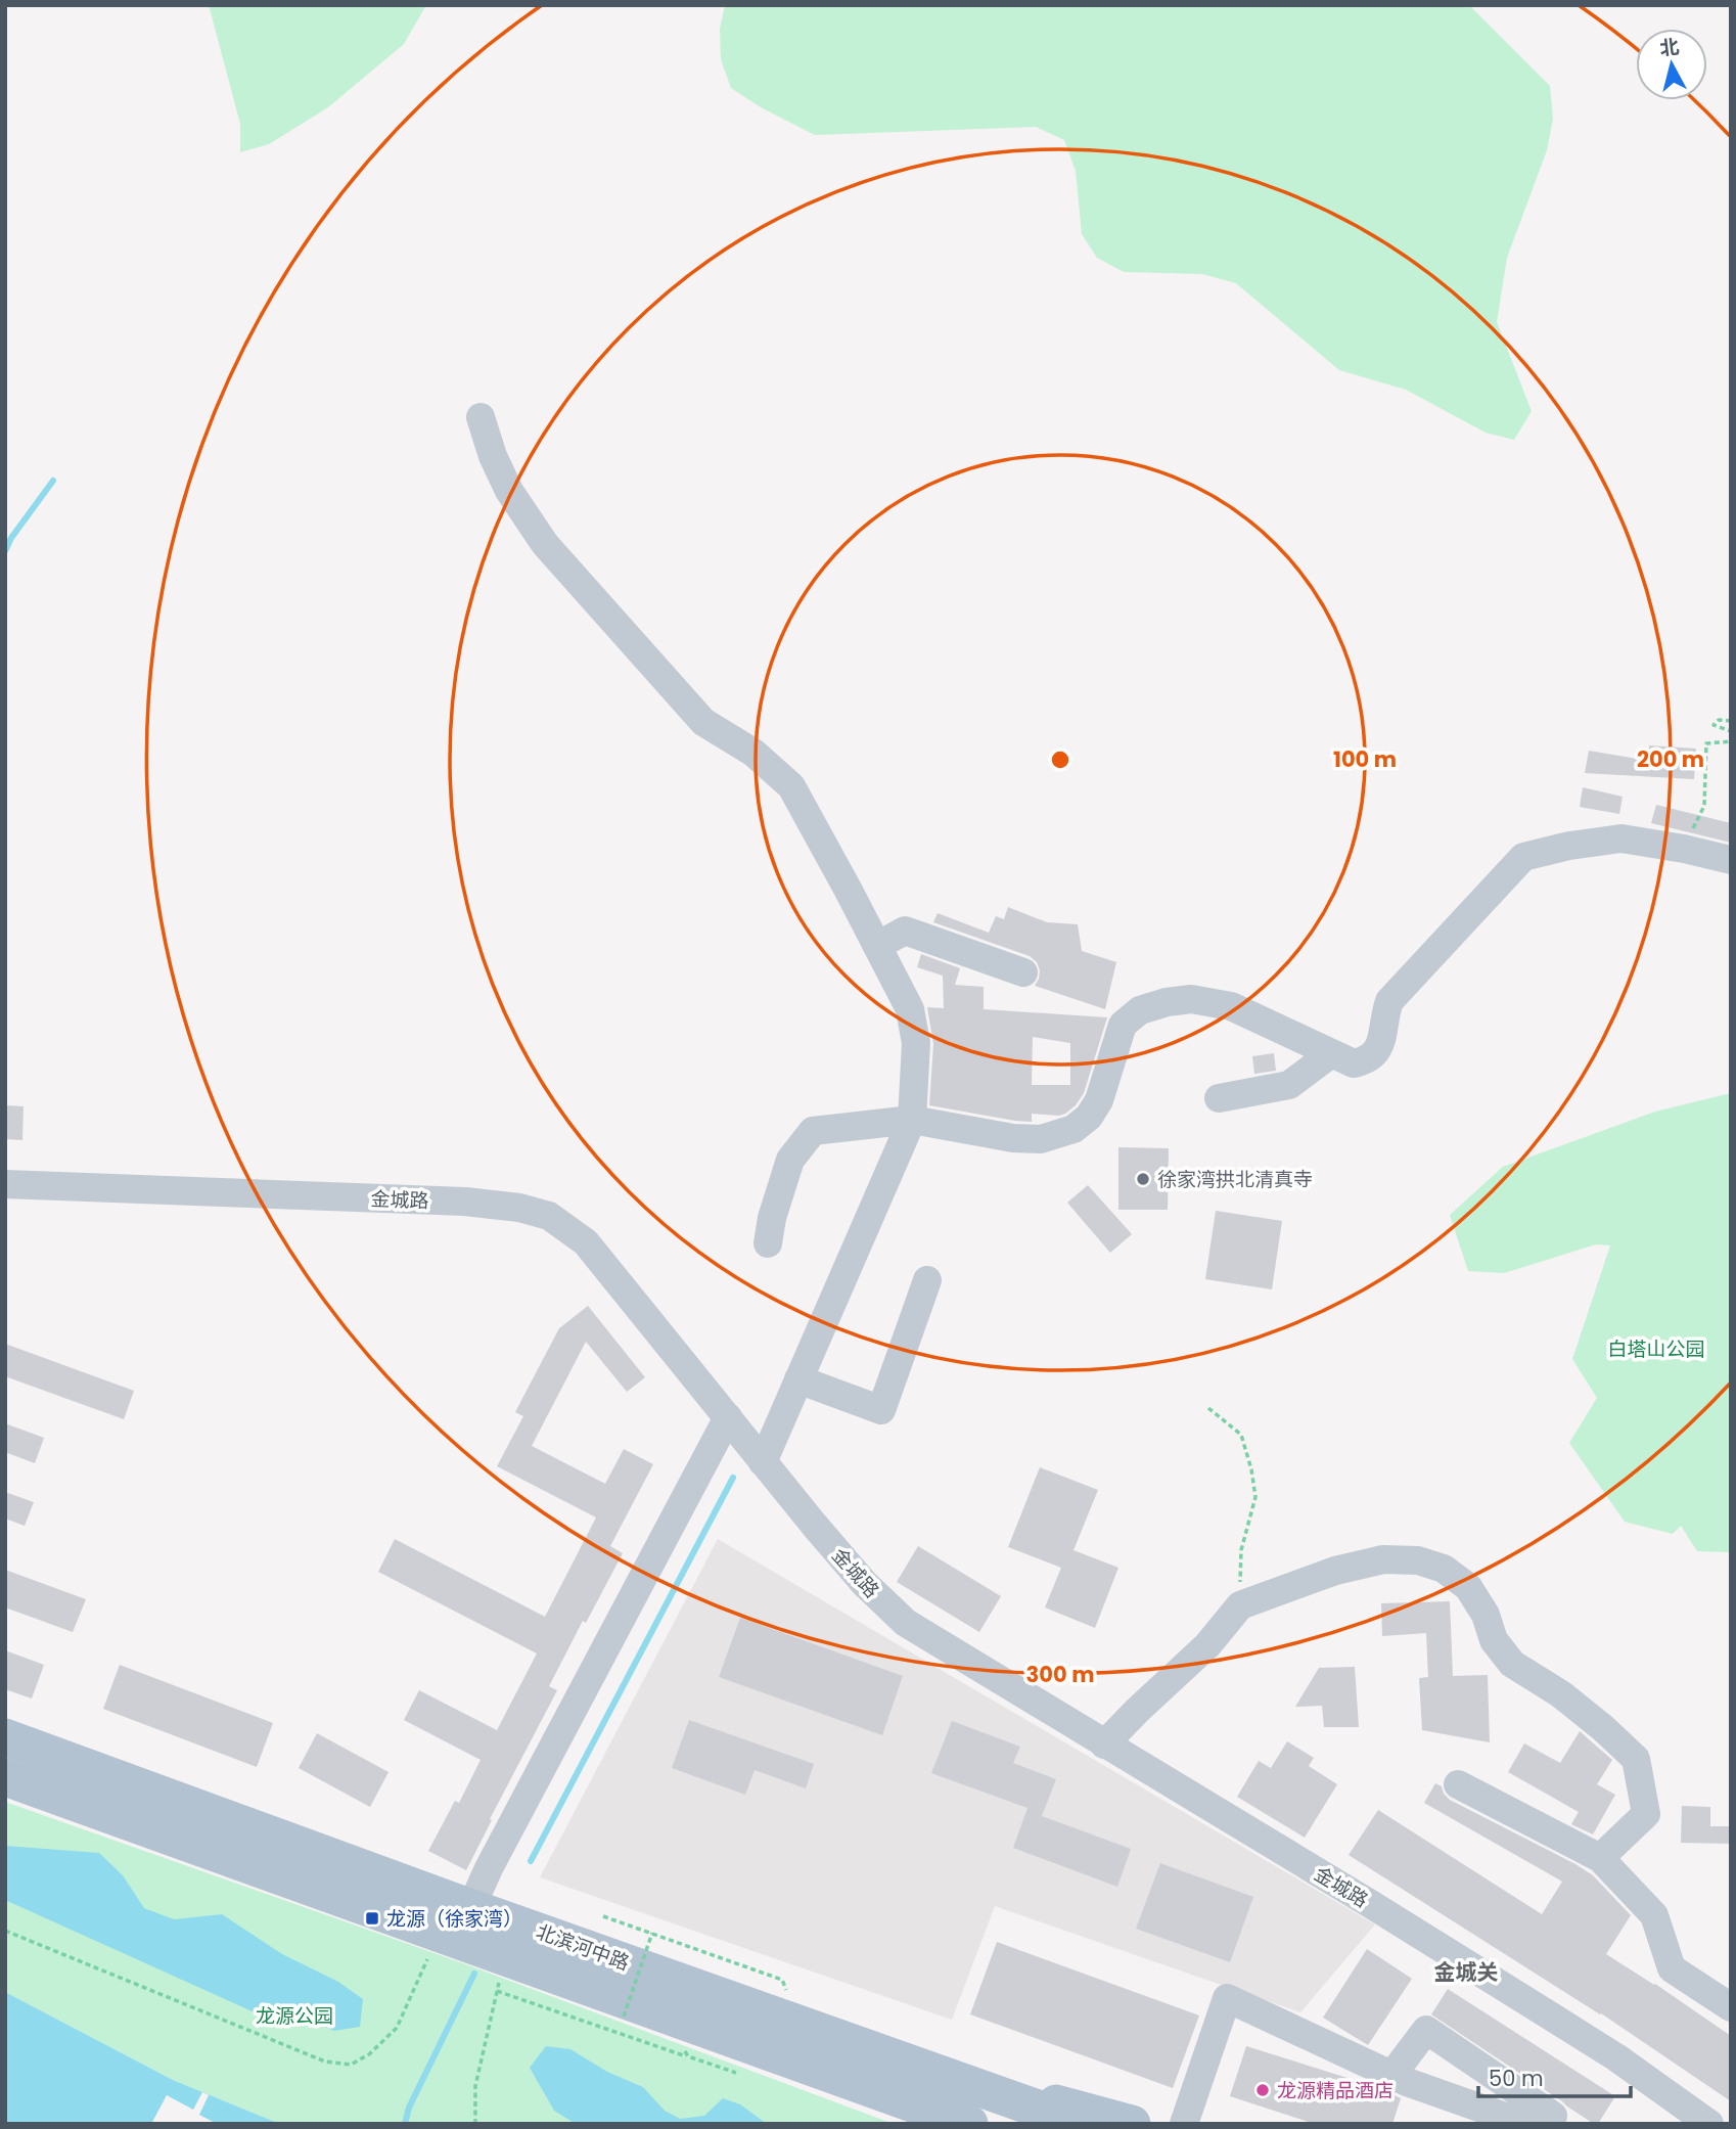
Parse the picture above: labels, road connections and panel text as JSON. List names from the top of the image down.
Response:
{
  "streets": {
    "main road": ["北滨河中路"],
    "street": ["金城路"]
  },
  "districts": ["金城关"],
  "parks": ["白塔山公园", "龙源公园"],
  "places": {
    "other": ["徐家湾拱北清真寺", "龙源精品酒店"],
    "transit": ["龙源（徐家湾）"]
  },
  "scale_bar": "50 m",
  "north": "top",
  "rings": ["100 m", "200 m", "300 m"]
}
